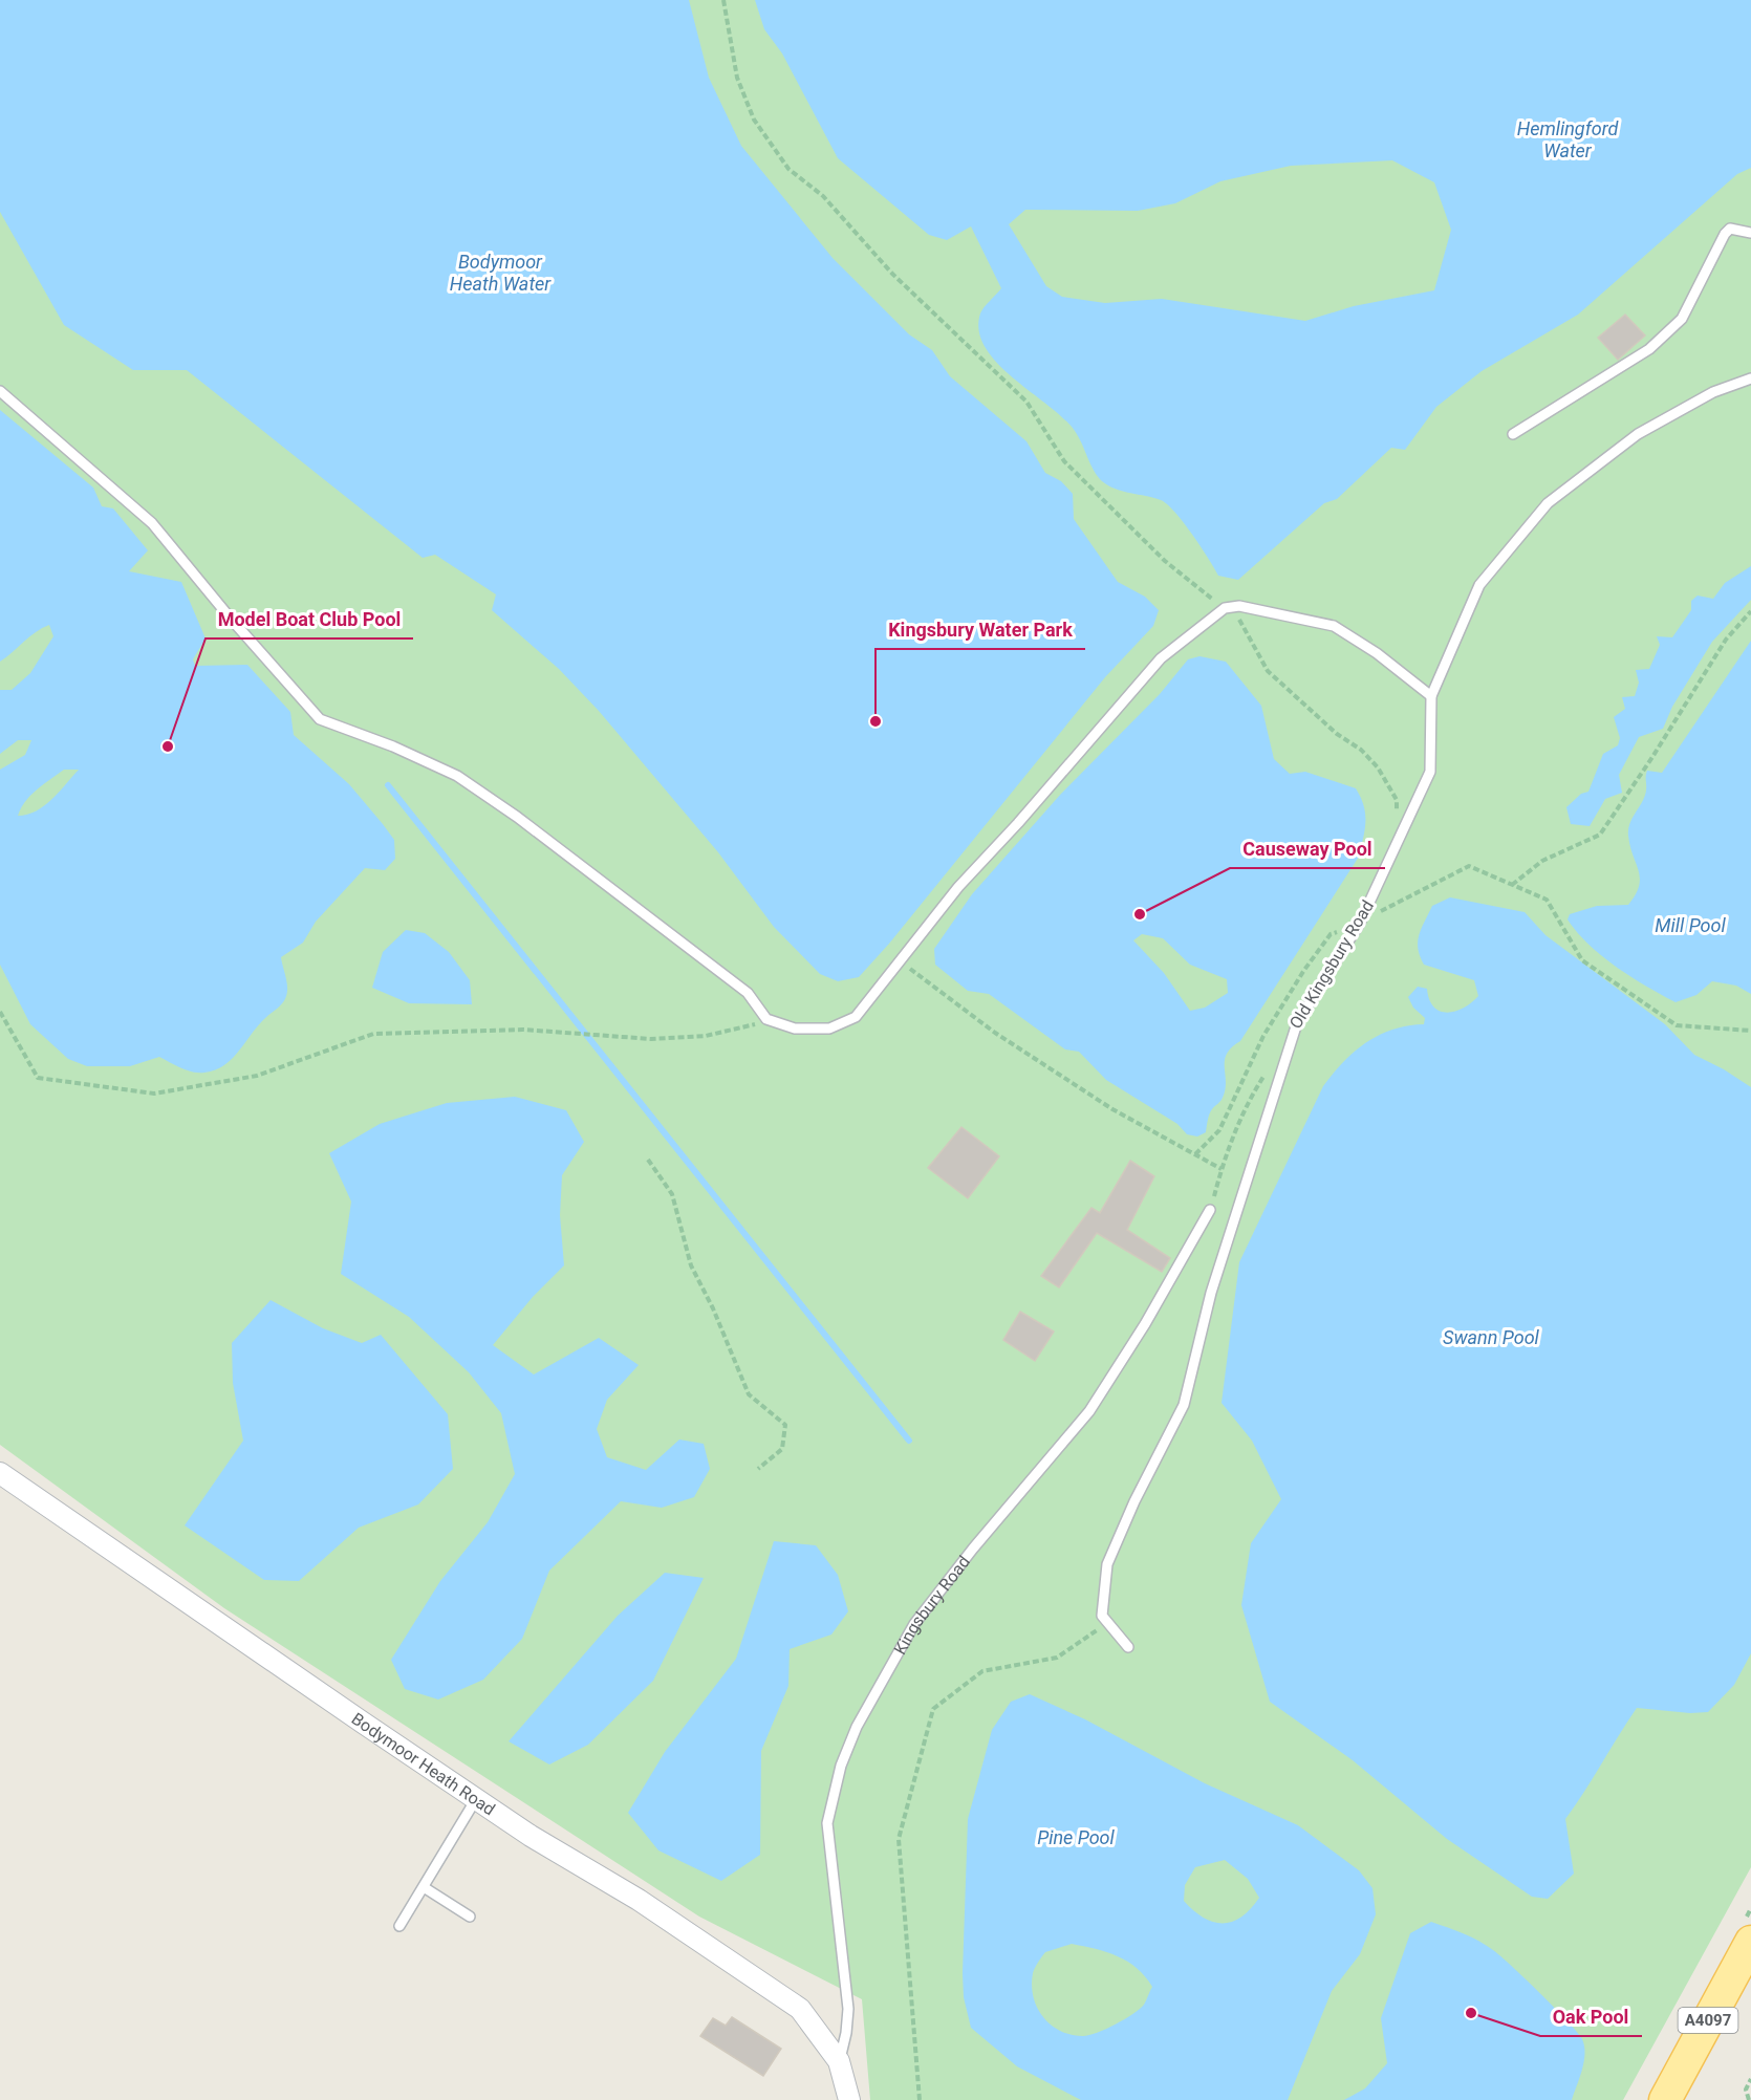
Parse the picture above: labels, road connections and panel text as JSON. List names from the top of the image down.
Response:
{
  "streets": {
    "main road": ["A4097"],
    "street": ["Bodymoor Heath Road"],
    "lane": ["Old Kingsbury Road", "Kingsbury Road"]
  },
  "crossings": [
    ["Kingsbury Road", "Bodymoor Heath Road"]
  ],
  "water": [
    "Hemlingford Water",
    "Bodymoor Heath Water",
    "Mill Pool",
    "Swann Pool",
    "Pine Pool"
  ],
  "places": [
    "Kingsbury Water Park",
    "Model Boat Club Pool",
    "Causeway Pool",
    "Oak Pool"
  ]
}
